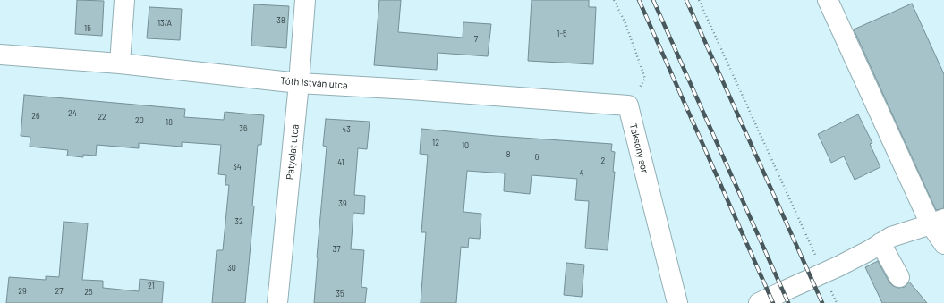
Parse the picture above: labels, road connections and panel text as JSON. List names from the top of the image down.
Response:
{
  "streets": {
    "street": ["Tóth István utca", "Taksony sor", "Patyolat utca"]
  },
  "crossings": [
    ["Tóth István utca", "Taksony sor"],
    ["Tóth István utca", "Patyolat utca"]
  ],
  "house_numbers": [
    "38",
    "13/A",
    "15",
    "1-5",
    "7",
    "24",
    "26",
    "22",
    "20",
    "18",
    "36",
    "43",
    "12",
    "10",
    "8",
    "6",
    "2",
    "41",
    "34",
    "4",
    "39",
    "32",
    "37",
    "30",
    "21",
    "29",
    "27",
    "25",
    "35"
  ]
}
